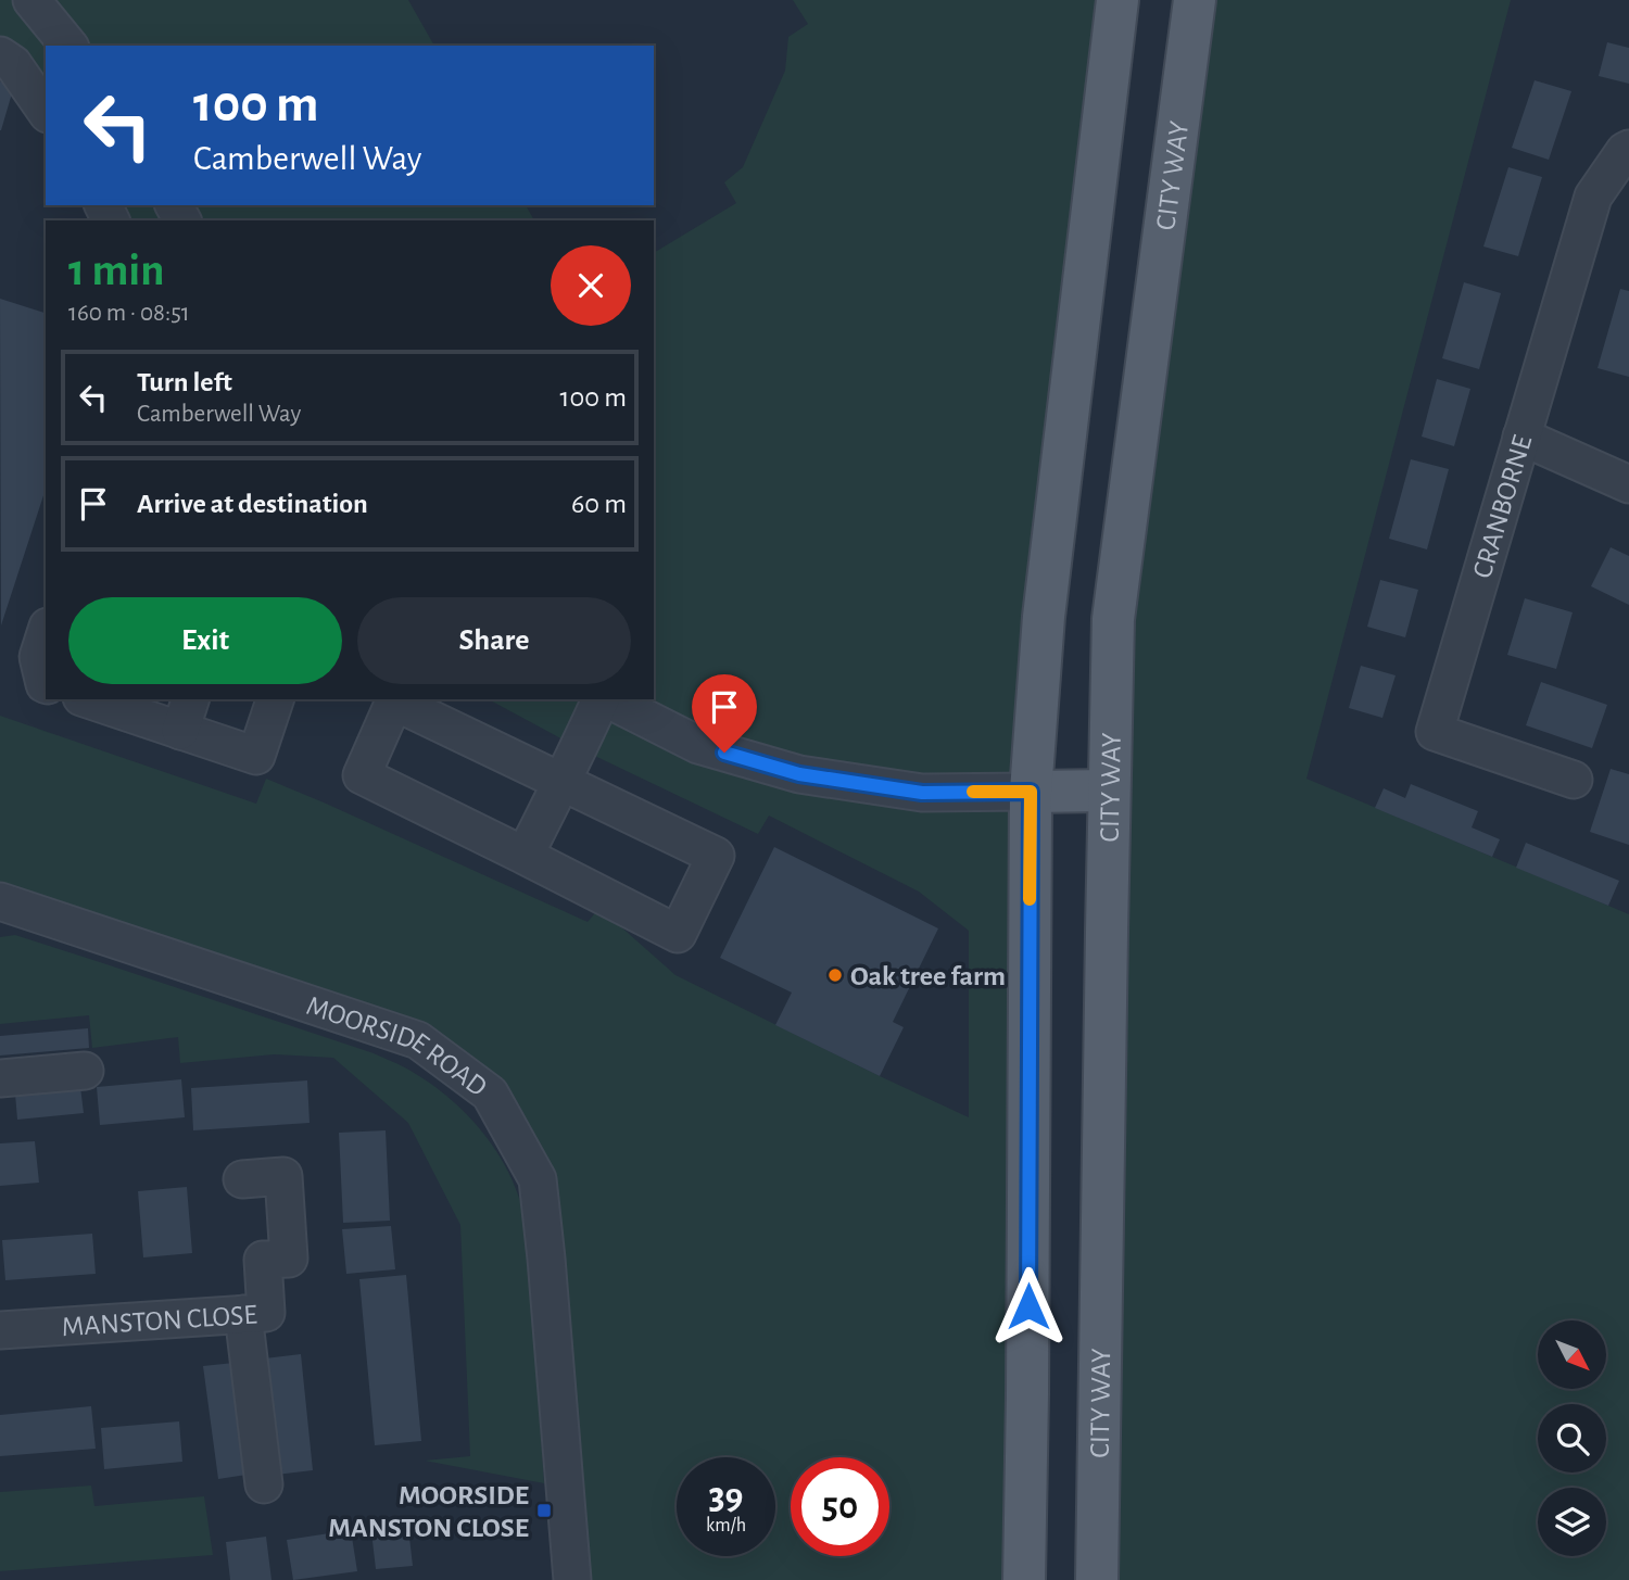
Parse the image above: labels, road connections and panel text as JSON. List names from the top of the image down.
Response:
{
  "streets": {
    "main road": ["CITY WAY"],
    "street": ["CRANBORNE", "MOORSIDE ROAD", "MANSTON CLOSE"]
  },
  "places": {
    "other": ["Oak tree farm"],
    "transit": ["MOORSIDE MANSTON CLOSE"]
  },
  "north": "bottom right",
  "page": {
    "turn": ["100 m", "Camberwell Way"],
    "heading": ["1 min", "160 m · 08:51"],
    "list": [
      {
        "name": "Turn left",
        "note": "Camberwell Way",
        "value": "100 m"
      },
      {
        "name": "Arrive at destination",
        "value": "60 m"
      }
    ],
    "buttons": ["Exit", "Share"],
    "speed": "39 km/h",
    "limit": "50"
  }
}
